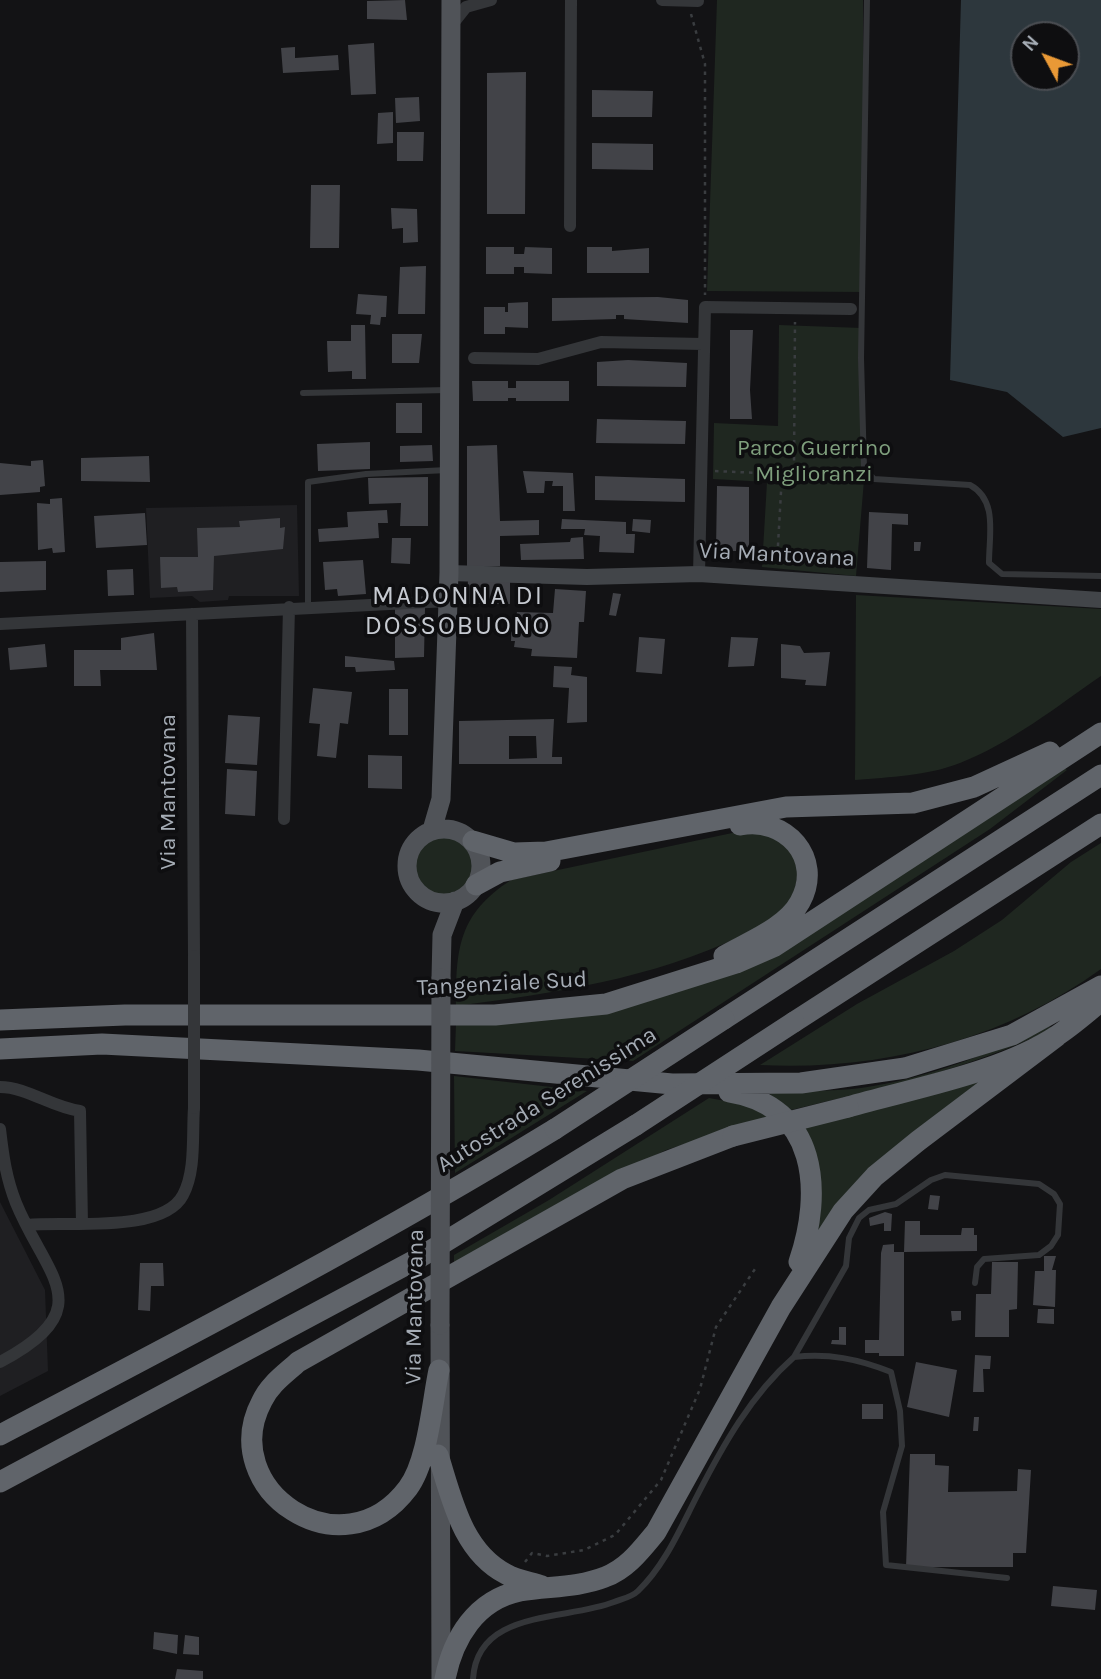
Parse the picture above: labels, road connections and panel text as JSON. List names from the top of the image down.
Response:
{
  "streets": {
    "highway": ["Tangenziale Sud", "Autostrada Serenissima"],
    "main road": ["Via Mantovana"]
  },
  "districts": ["MADONNA DI DOSSOBUONO"],
  "parks": ["Parco Guerrino Miglioranzi"],
  "north": "top left"
}
